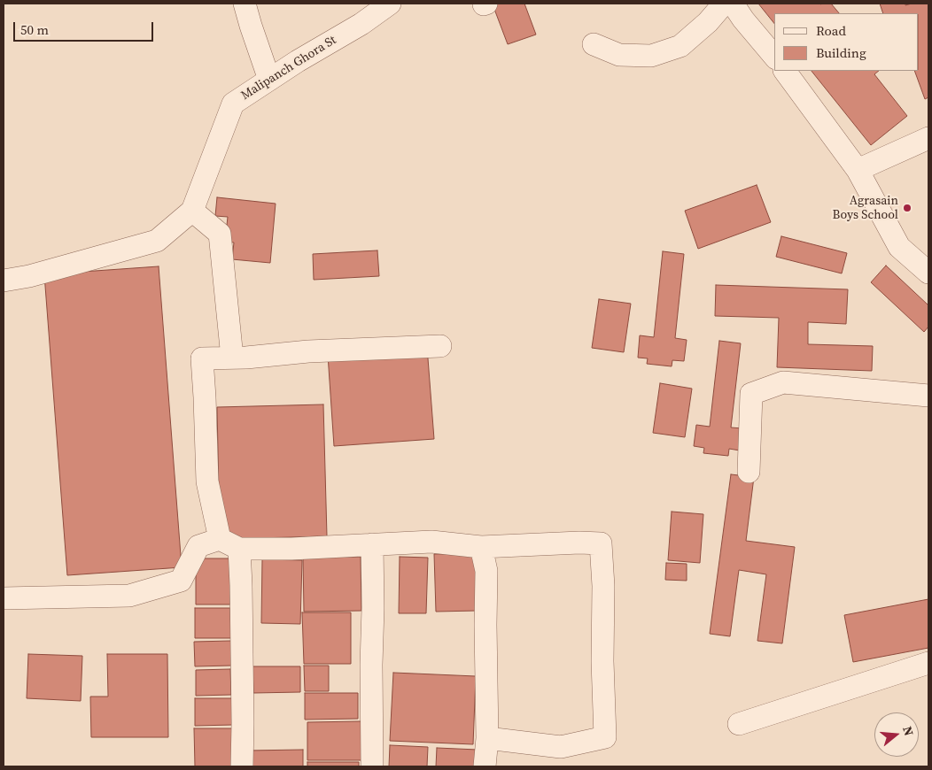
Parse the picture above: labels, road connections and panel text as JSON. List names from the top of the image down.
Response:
{
  "streets": {
    "street": ["Malipanch Ghora St"]
  },
  "places": ["Agrasain Boys School"],
  "legend": ["Road", "Building"],
  "scale_bar": "50 m",
  "north": "right"
}
